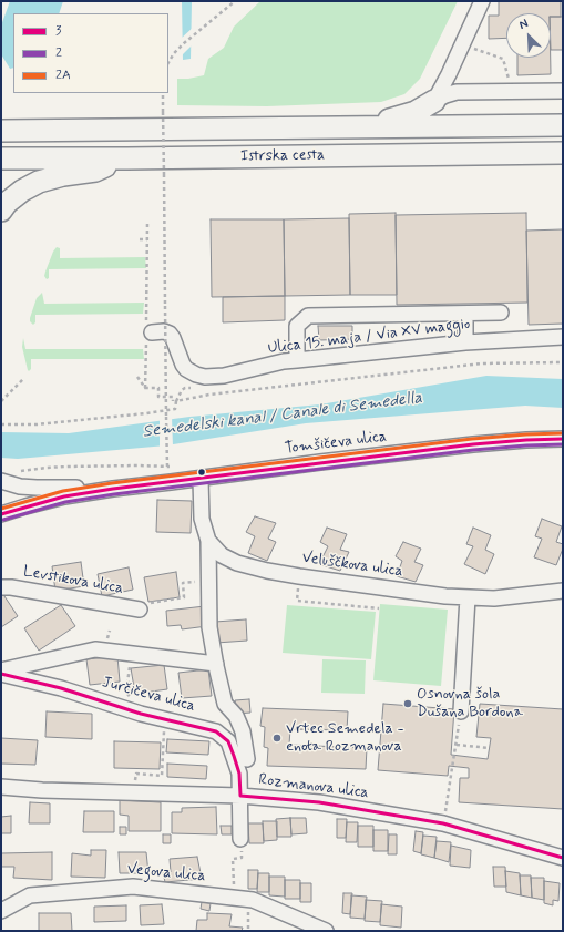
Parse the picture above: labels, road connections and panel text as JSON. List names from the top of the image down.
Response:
{
  "streets": {
    "highway": ["Istrska cesta"],
    "street": [
      "Ulica 15. maja / Via XV maggio",
      "Tomšičeva ulica",
      "Veluščkova ulica",
      "Levstikova ulica",
      "Jurčičeva ulica",
      "Rozmanova ulica",
      "Vegova ulica"
    ]
  },
  "crossings": [
    ["Jurčičeva ulica", "Rozmanova ulica"]
  ],
  "water": ["Semedelski kanal / Canale di Semedella"],
  "places": ["Osnovna šola Dušana Bordona", "Vrtec Semedela - enota Rozmanova"],
  "lines": ["transit line 2A", "transit line 3", "transit line 2"],
  "legend": ["3", "2", "2A"],
  "north": "top left"
}
